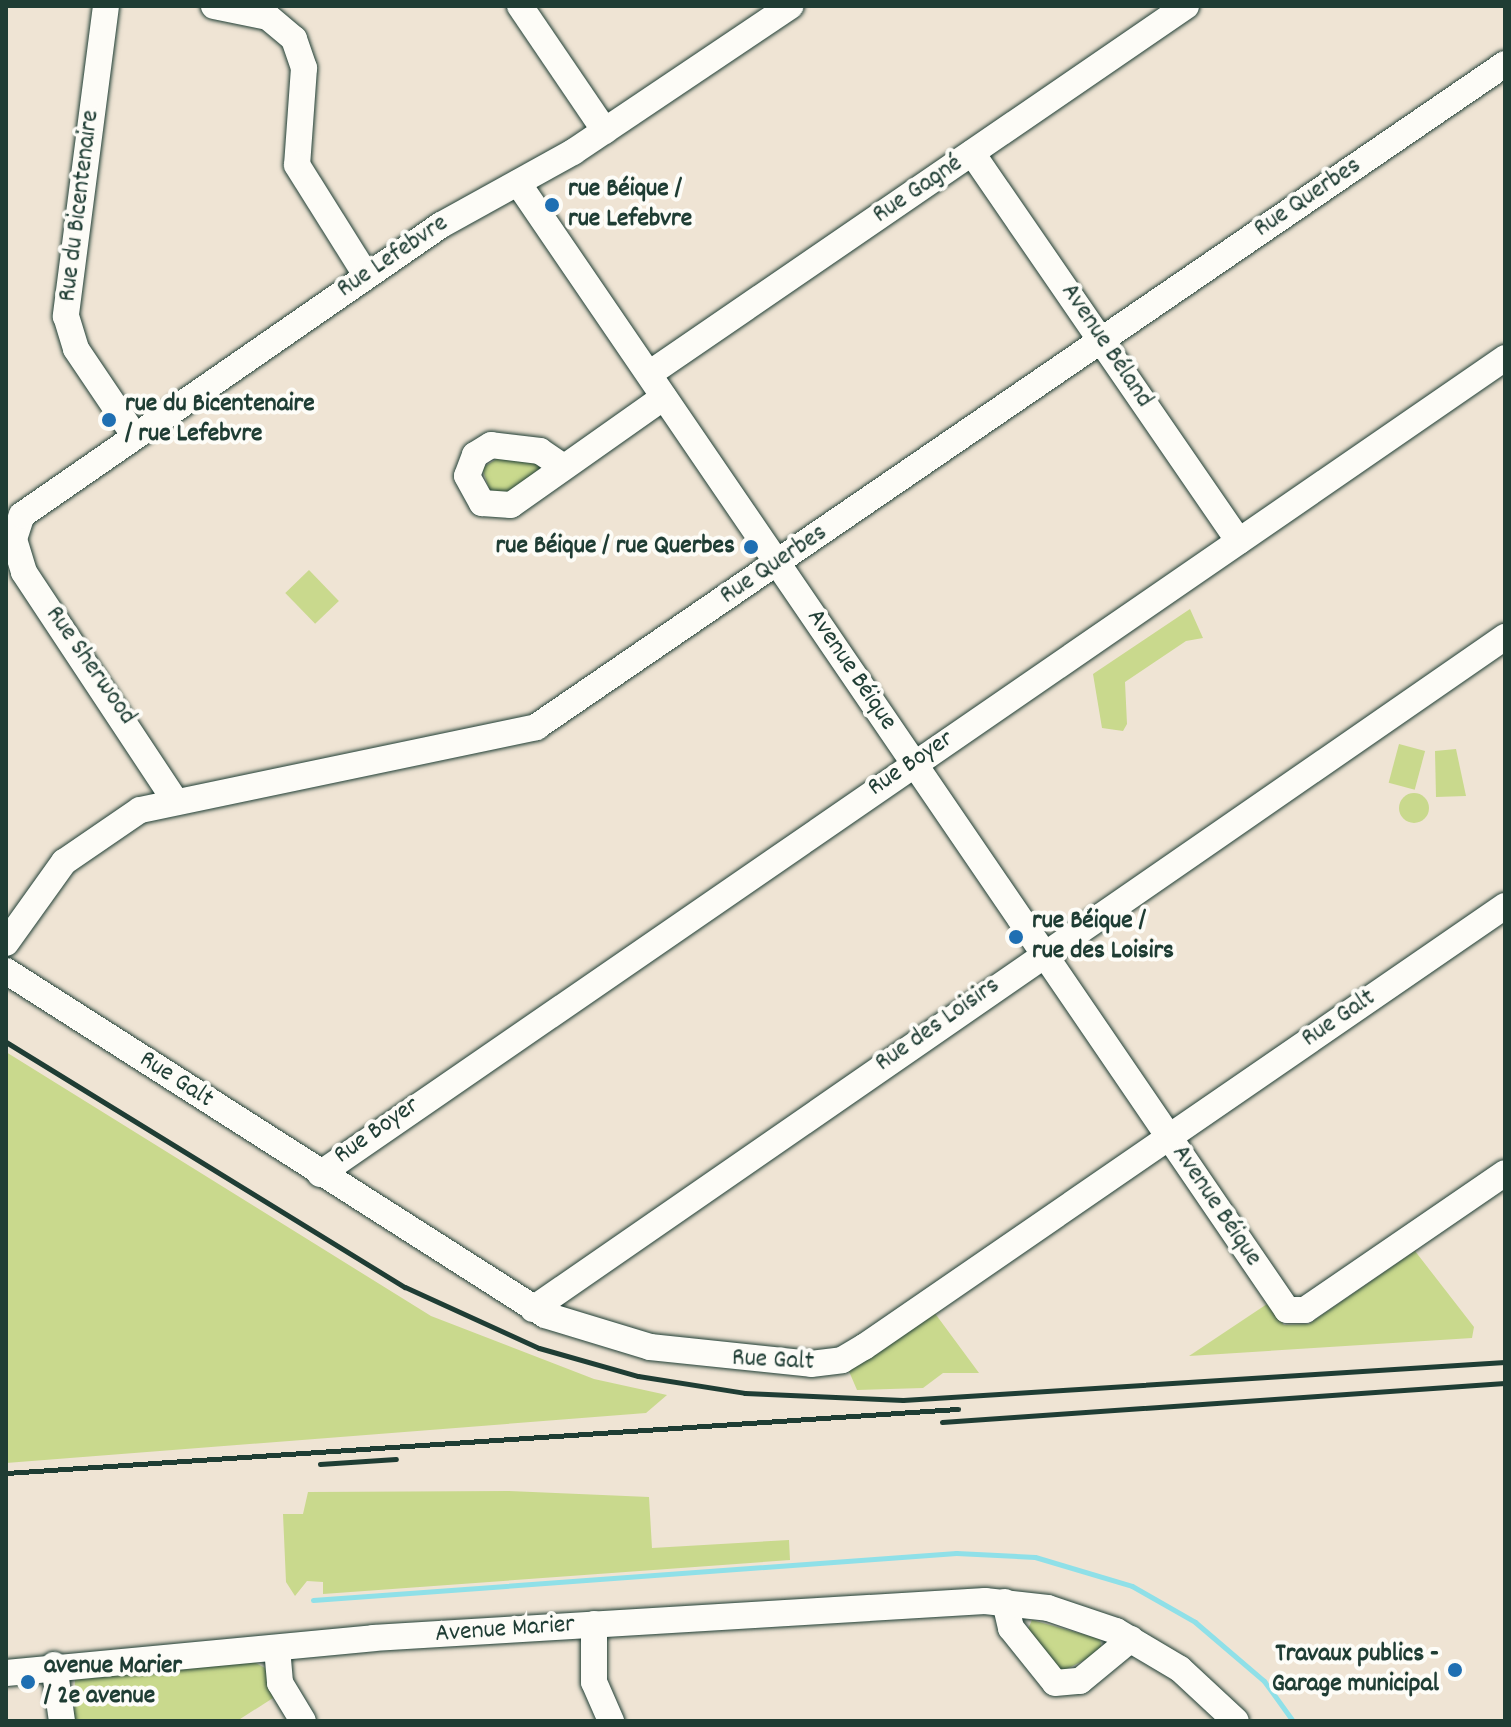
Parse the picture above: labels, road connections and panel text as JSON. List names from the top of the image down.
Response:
{
  "streets": {
    "street": [
      "Rue Gagné",
      "Rue Querbes",
      "Rue du Bicentenaire",
      "Rue Lefebvre",
      "Avenue Béland",
      "Rue Sherwood",
      "Avenue Béique",
      "Rue Boyer",
      "Rue Galt",
      "Rue des Loisirs",
      "Avenue Marier"
    ]
  },
  "crossings": [
    ["Rue Gagné", "Avenue Béland"],
    ["Rue Gagné", "Avenue Béique"],
    ["Rue Querbes", "Avenue Béland"],
    ["Rue Querbes", "Rue Sherwood"],
    ["Rue Querbes", "Avenue Béique"],
    ["Rue du Bicentenaire", "Rue Lefebvre"],
    ["Rue Lefebvre", "Rue Sherwood"],
    ["Rue Lefebvre", "Avenue Béique"],
    ["Avenue Béland", "Rue Boyer"],
    ["Avenue Béique", "Rue Boyer"],
    ["Avenue Béique", "Rue Galt"],
    ["Avenue Béique", "Rue des Loisirs"],
    ["Rue Boyer", "Rue Galt"],
    ["Rue Galt", "Rue des Loisirs"]
  ],
  "places": [
    "rue Béique / rue Lefebvre",
    "rue du Bicentenaire / rue Lefebvre",
    "rue Béique / rue Querbes",
    "rue Béique / rue des Loisirs",
    "Travaux publics - Garage municipal",
    "avenue Marier / 2e avenue"
  ]
}
